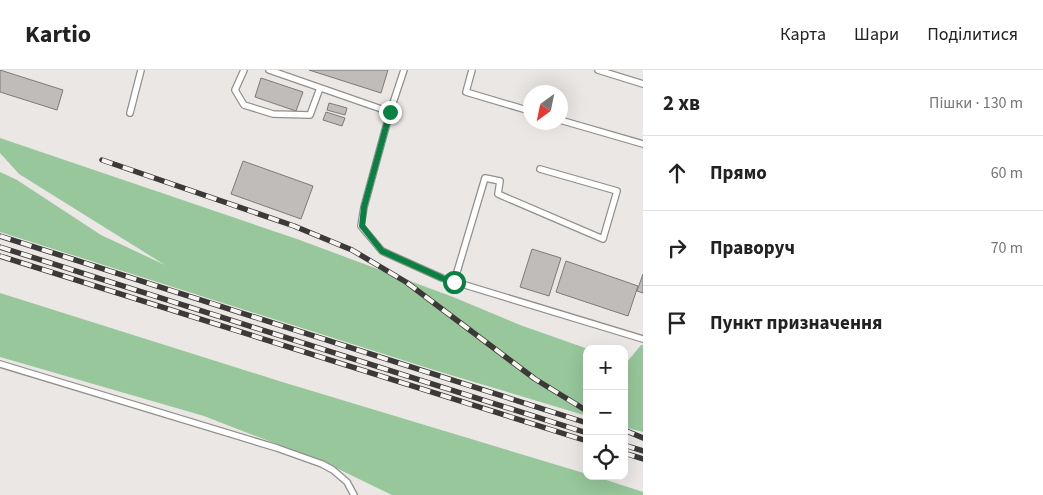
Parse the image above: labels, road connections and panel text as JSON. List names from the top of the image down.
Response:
{
  "north": "bottom left",
  "page": {
    "header": "Kartio",
    "nav": ["Карта", "Шари", "Поділитися"],
    "heading": ["2 хв", "Пішки · 130 m"],
    "list": [
      ["Прямо", "60 m"],
      ["Праворуч", "70 m"],
      "Пункт призначення"
    ],
    "map_buttons": ["+", "−"]
  }
}
